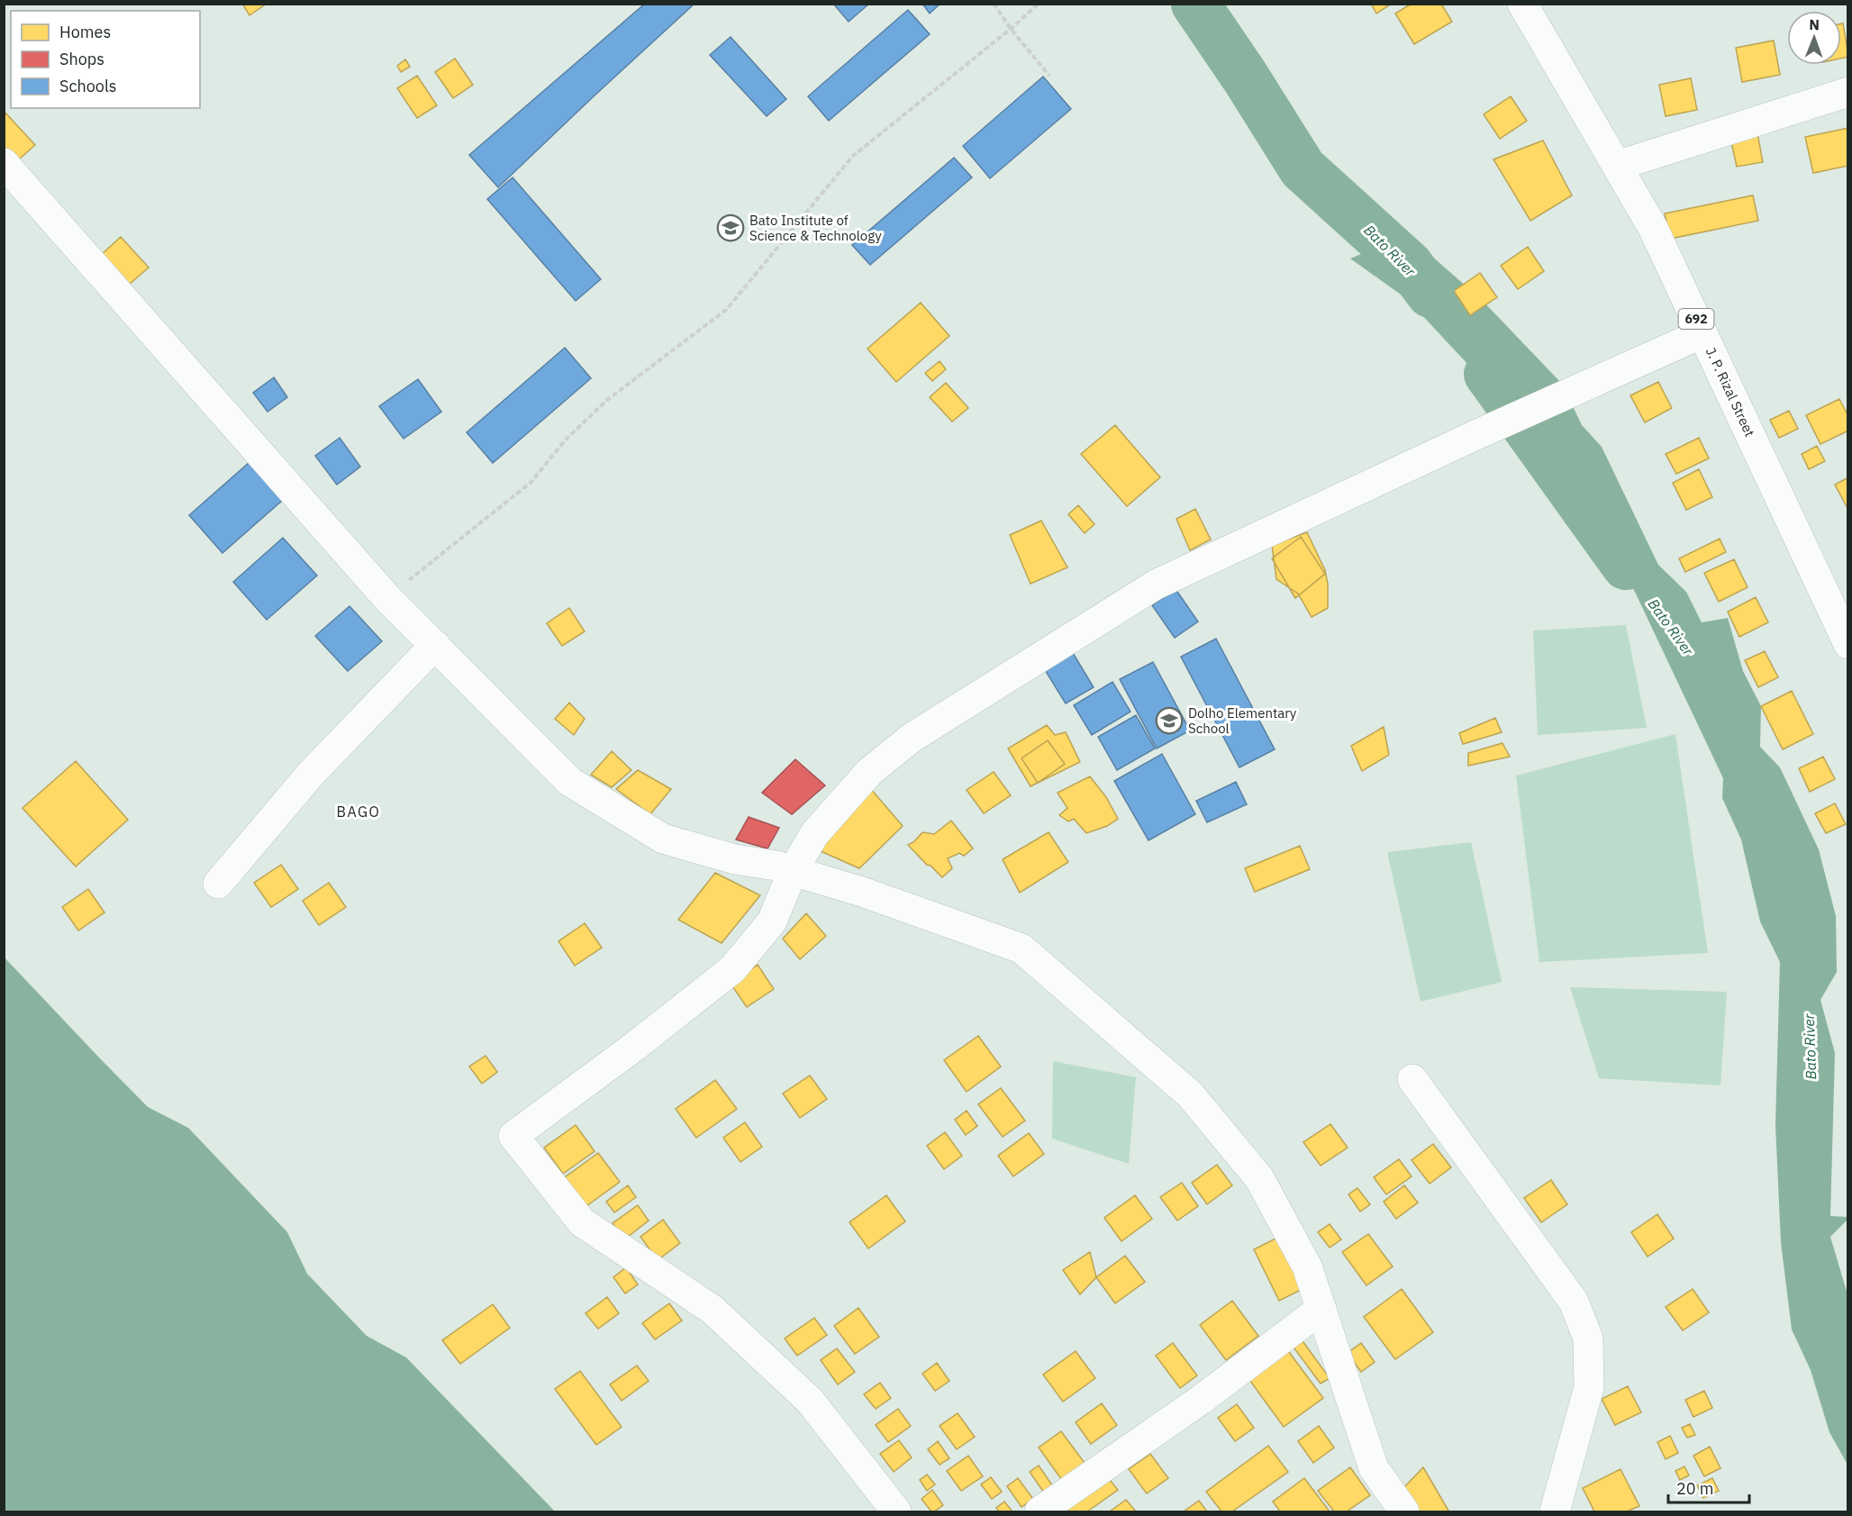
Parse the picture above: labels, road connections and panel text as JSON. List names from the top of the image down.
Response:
{
  "streets": {
    "street": ["692", "J. P. Rizal Street"]
  },
  "districts": ["BAGO"],
  "water": ["Bato River"],
  "places": {
    "school or university": ["Bato Institute of Science & Technology", "Dolho Elementary School"]
  },
  "legend": ["Homes", "Shops", "Schools"],
  "scale_bar": "20 m",
  "north": "top"
}
